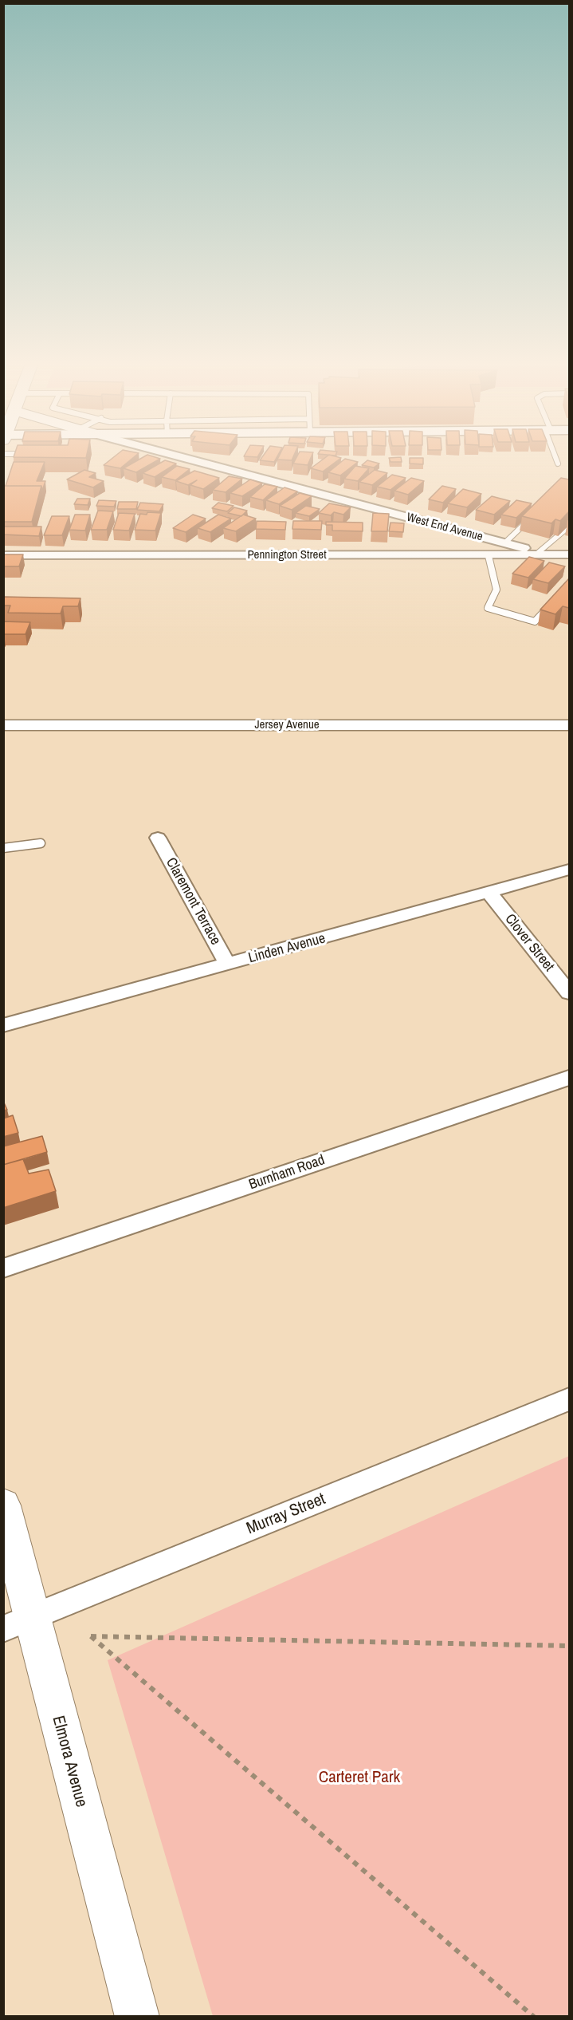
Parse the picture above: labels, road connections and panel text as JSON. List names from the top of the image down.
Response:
{
  "streets": {
    "main road": ["Elmora Avenue"],
    "street": [
      "West End Avenue",
      "Pennington Street",
      "Jersey Avenue",
      "Claremont Terrace",
      "Clover Street",
      "Linden Avenue",
      "Burnham Road",
      "Murray Street"
    ]
  },
  "crossings": [
    ["West End Avenue", "Pennington Street"],
    ["Claremont Terrace", "Linden Avenue"],
    ["Clover Street", "Linden Avenue"],
    ["Murray Street", "Elmora Avenue"]
  ],
  "parks": ["Carteret Park"]
}
